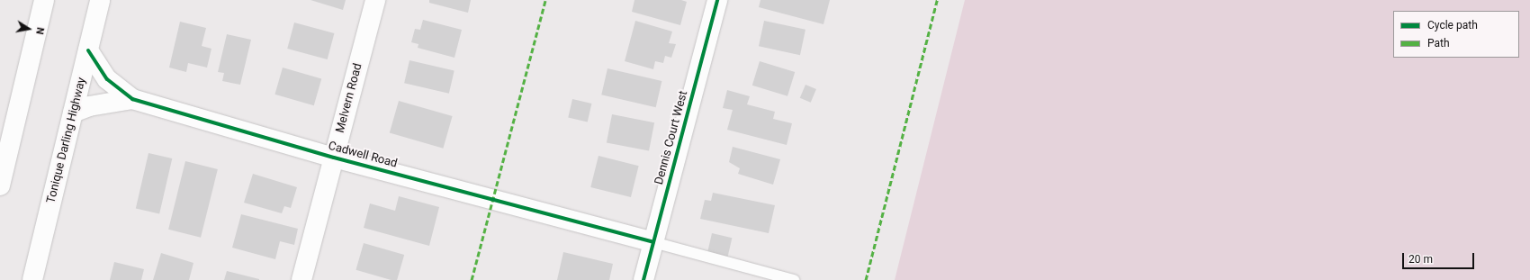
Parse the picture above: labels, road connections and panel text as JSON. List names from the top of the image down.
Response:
{
  "streets": {
    "main road": [
      "Melvern Road",
      "Dennis Court West",
      "Tonique Darling Highway",
      "Cadwell Road"
    ]
  },
  "crossings": [
    ["Melvern Road", "Cadwell Road"],
    ["Dennis Court West", "Cadwell Road"],
    ["Tonique Darling Highway", "Cadwell Road"]
  ],
  "legend": ["Cycle path", "Path"],
  "scale_bar": "20 m",
  "north": "right"
}
